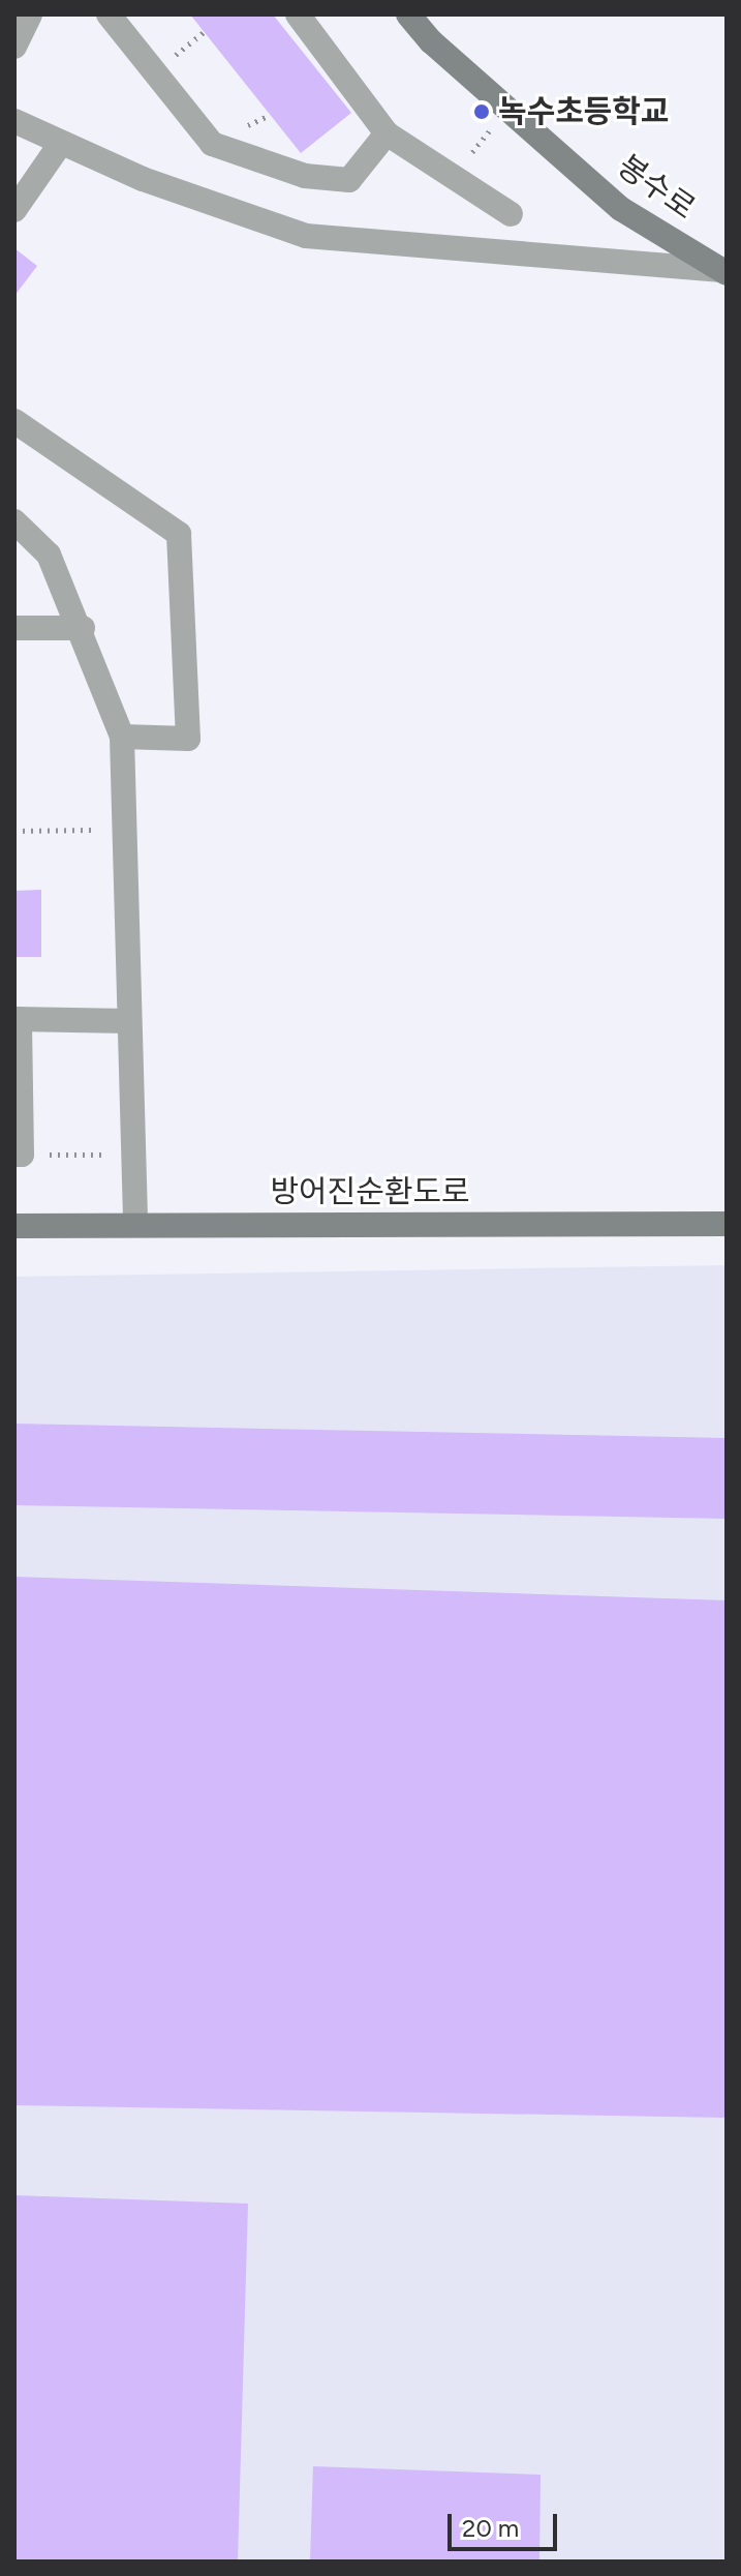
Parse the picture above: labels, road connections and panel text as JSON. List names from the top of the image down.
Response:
{
  "streets": {
    "main road": ["봉수로", "방어진순환도로"]
  },
  "places": ["녹수초등학교"],
  "scale_bar": "20 m"
}
